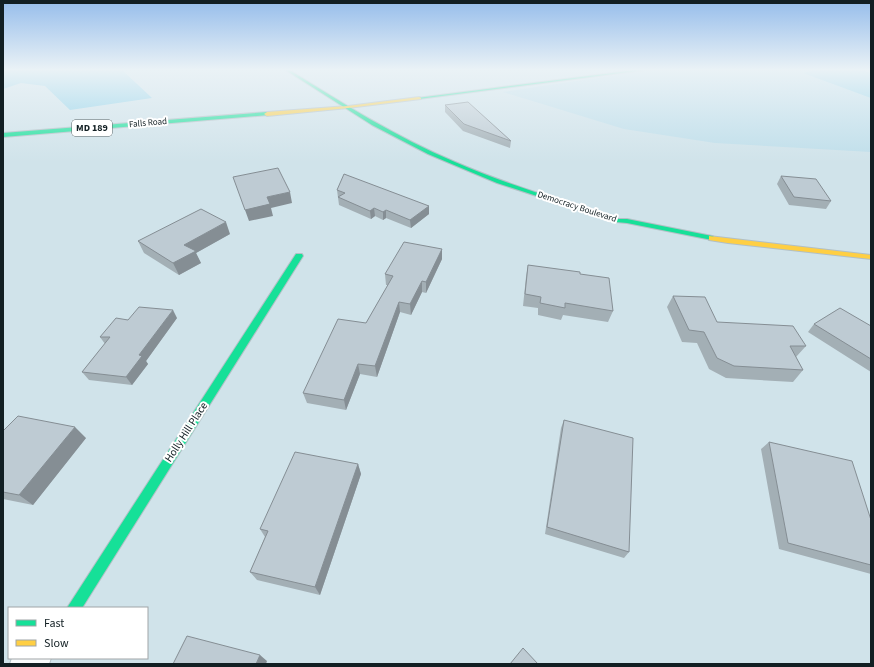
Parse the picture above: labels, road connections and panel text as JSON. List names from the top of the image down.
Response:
{
  "streets": {
    "main road": [
      "Falls Road",
      "MD 189",
      "Democracy Boulevard",
      "Holly Hill Place"
    ]
  },
  "crossings": [
    ["Falls Road", "Democracy Boulevard"]
  ],
  "legend": ["Fast", "Slow"]
}
